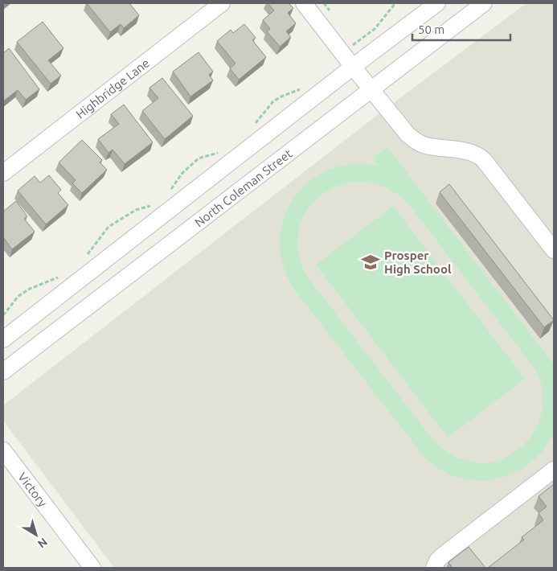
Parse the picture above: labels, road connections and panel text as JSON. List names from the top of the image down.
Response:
{
  "streets": {
    "street": ["Highbridge Lane", "North Coleman Street", "Victory"]
  },
  "places": {
    "school or university": ["Prosper High School"]
  },
  "scale_bar": "50 m",
  "north": "bottom right"
}
